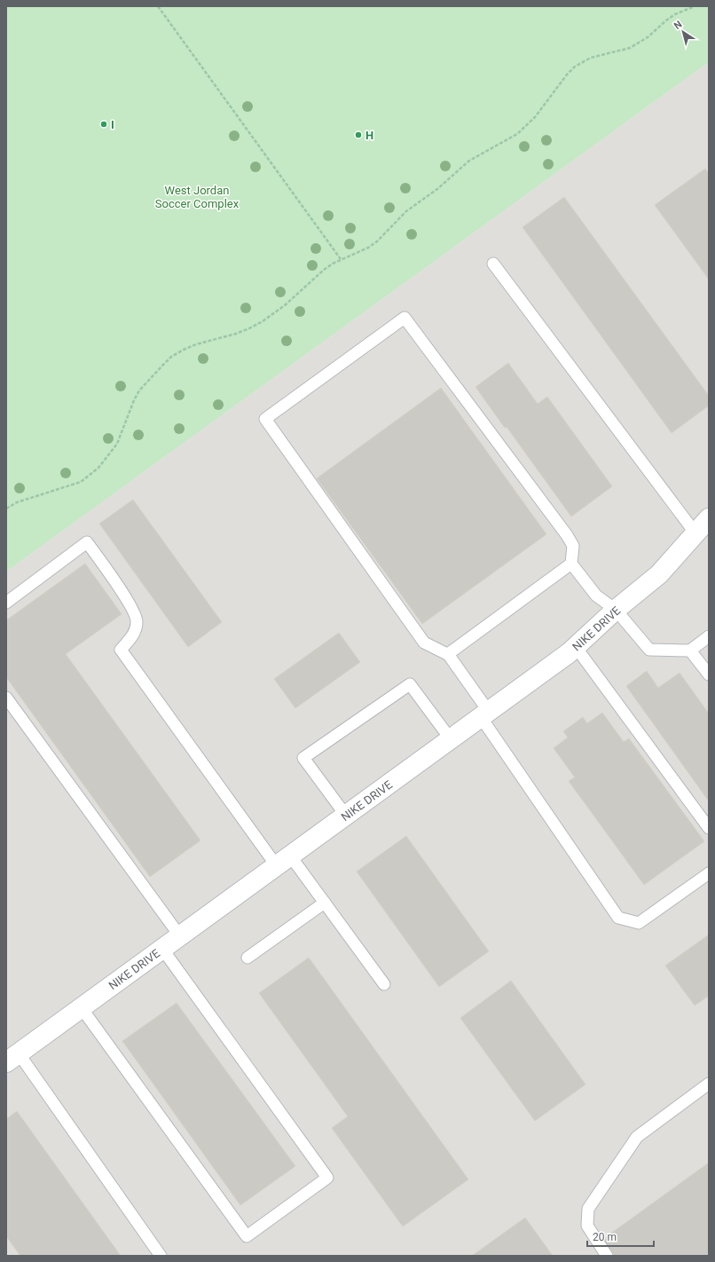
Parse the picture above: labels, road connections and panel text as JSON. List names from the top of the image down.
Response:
{
  "streets": {
    "street": ["NIKE DRIVE"]
  },
  "parks": ["West Jordan Soccer Complex"],
  "places": ["I", "H"],
  "scale_bar": "20 m",
  "north": "top left"
}
